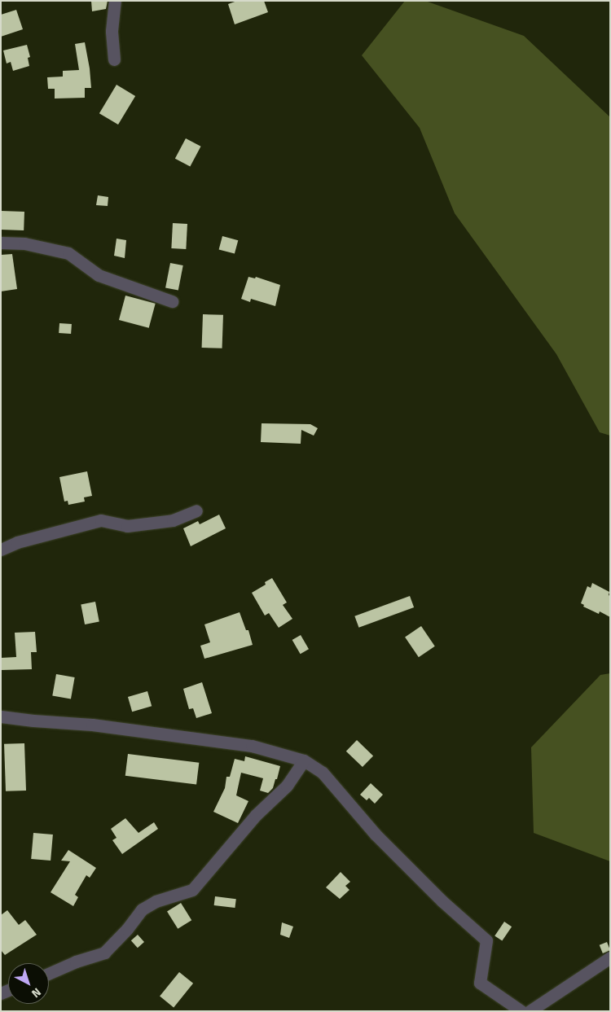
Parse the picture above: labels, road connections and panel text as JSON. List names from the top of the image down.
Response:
{
  "north": "bottom right"
}
